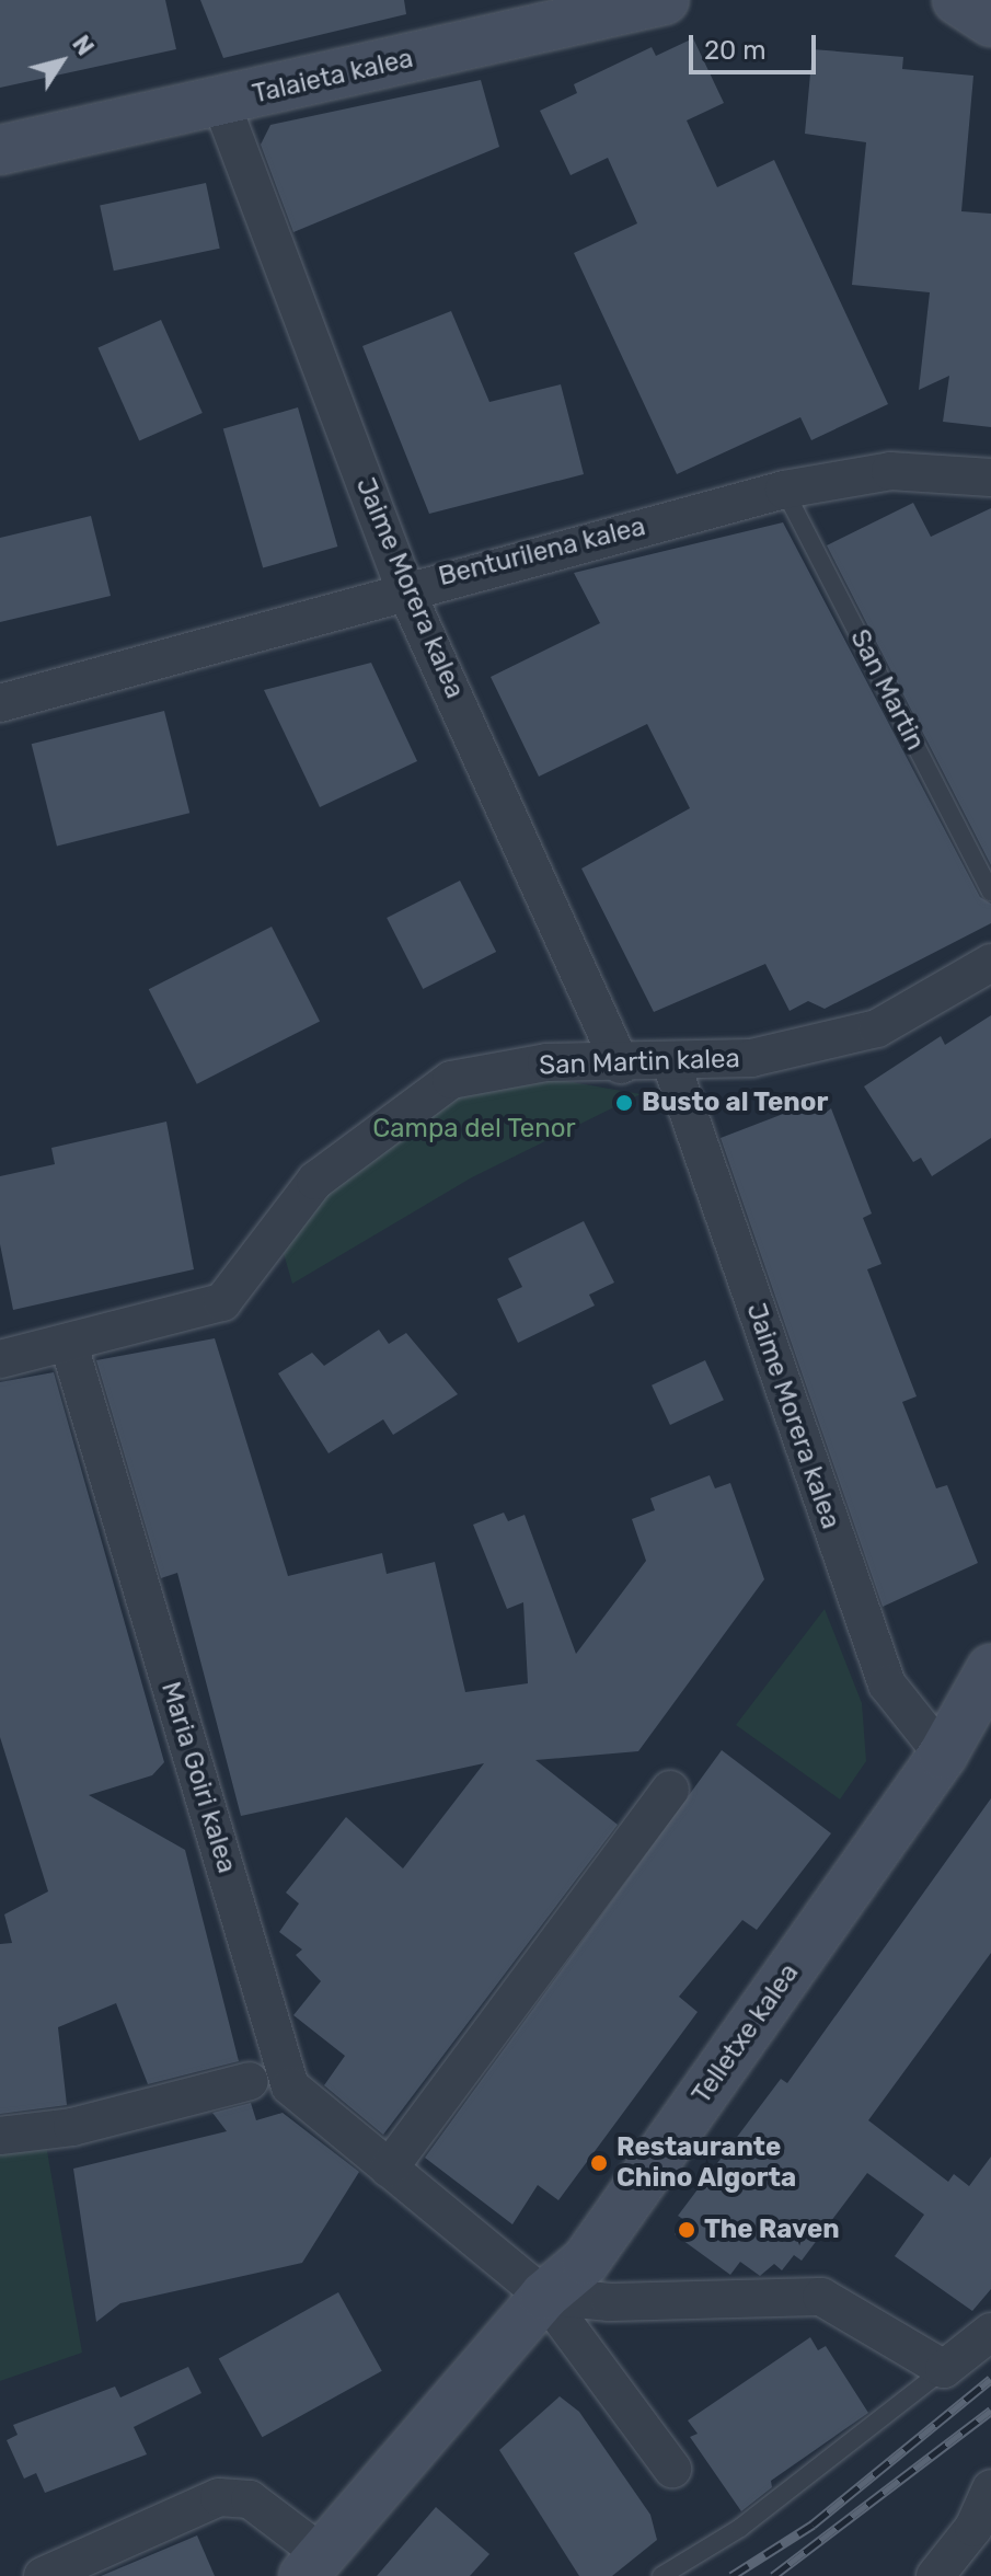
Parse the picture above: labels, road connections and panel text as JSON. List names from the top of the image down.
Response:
{
  "streets": {
    "street": [
      "Talaieta kalea",
      "Benturilena kalea",
      "Jaime Morera kalea",
      "San Martin kalea",
      "Maria Goiri kalea",
      "Telletxe kalea"
    ],
    "lane": ["San Martin"]
  },
  "crossings": [
    ["Talaieta kalea", "Jaime Morera kalea"],
    ["Benturilena kalea", "Jaime Morera kalea"],
    ["Benturilena kalea", "San Martin"],
    ["Jaime Morera kalea", "San Martin kalea"],
    ["Jaime Morera kalea", "Telletxe kalea"],
    ["San Martin kalea", "Maria Goiri kalea"],
    ["Maria Goiri kalea", "Telletxe kalea"]
  ],
  "parks": ["Campa del Tenor"],
  "places": ["Busto al Tenor", "Restaurante Chino Algorta", "The Raven"],
  "scale_bar": "20 m",
  "north": "top right"
}
